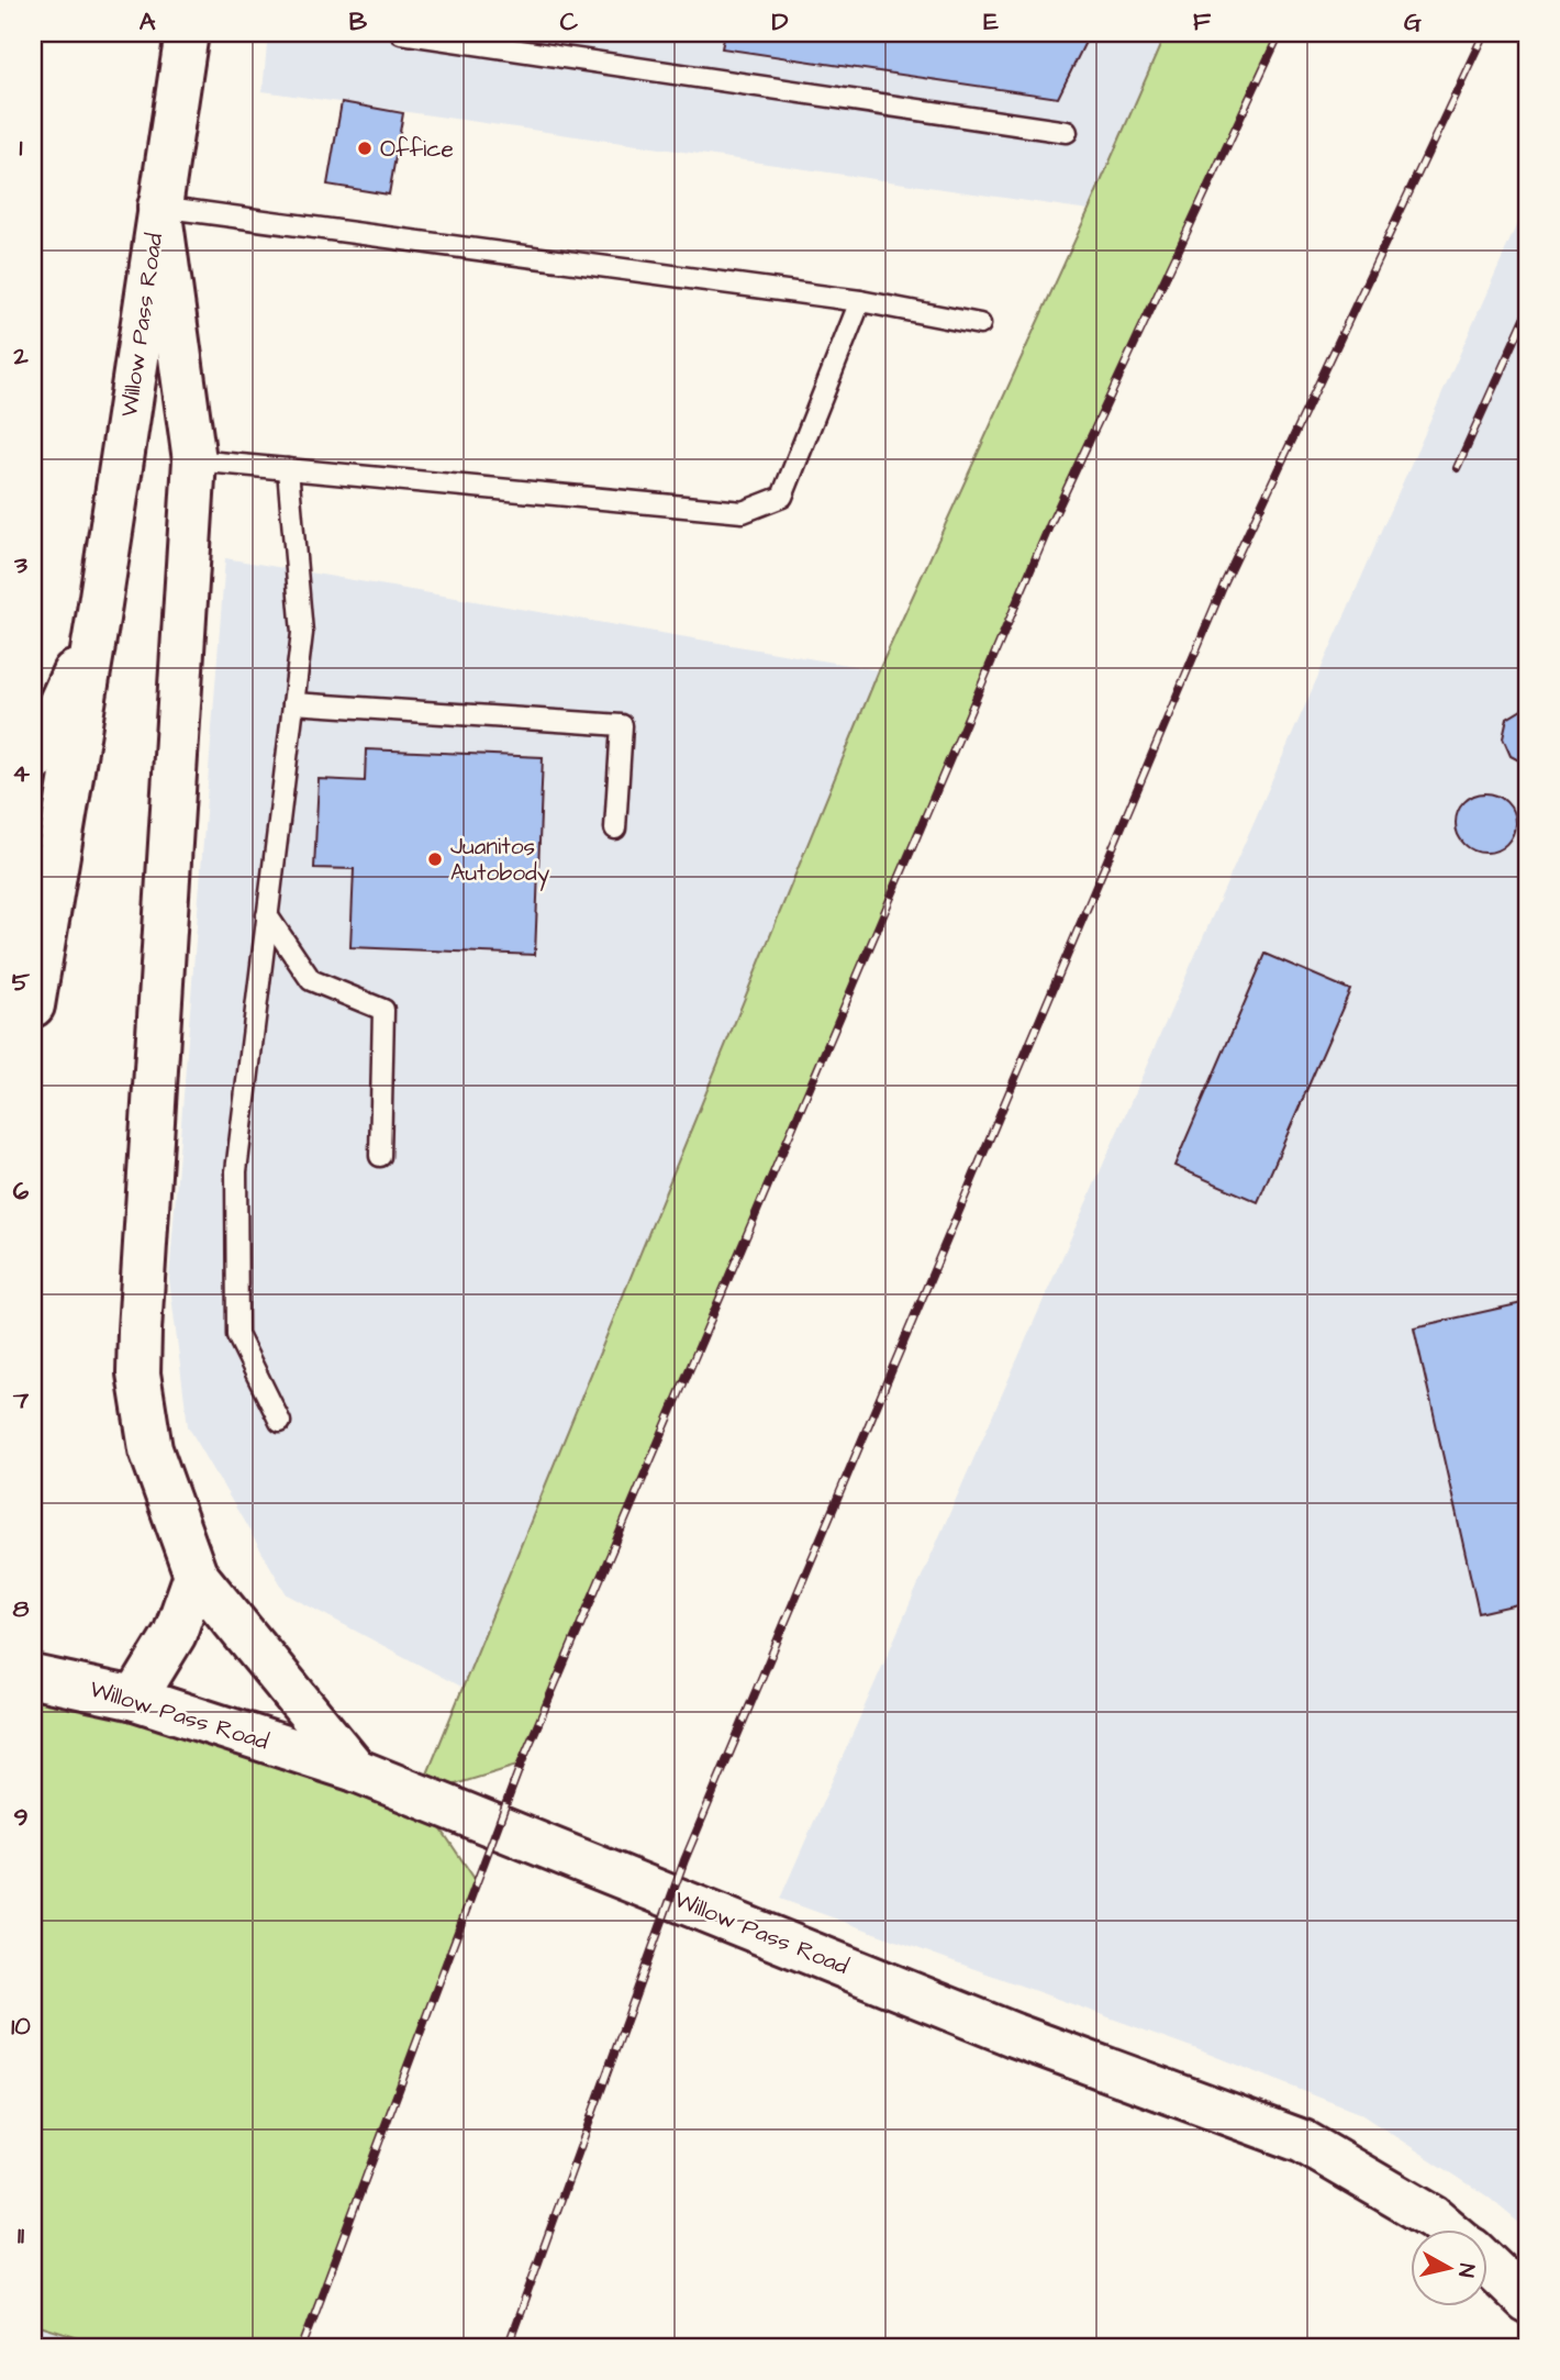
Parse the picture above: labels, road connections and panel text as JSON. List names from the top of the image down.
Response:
{
  "streets": {
    "main road": ["Willow Pass Road"]
  },
  "places": ["Office", "Juanitos Autobody"],
  "north": "right",
  "grid": {
    "columns": [
      "A",
      "B",
      "C",
      "D",
      "E",
      "F",
      "G"
    ],
    "rows": [
      "1",
      "2",
      "3",
      "4",
      "5",
      "6",
      "7",
      "8",
      "9",
      "10",
      "11"
    ]
  }
}
